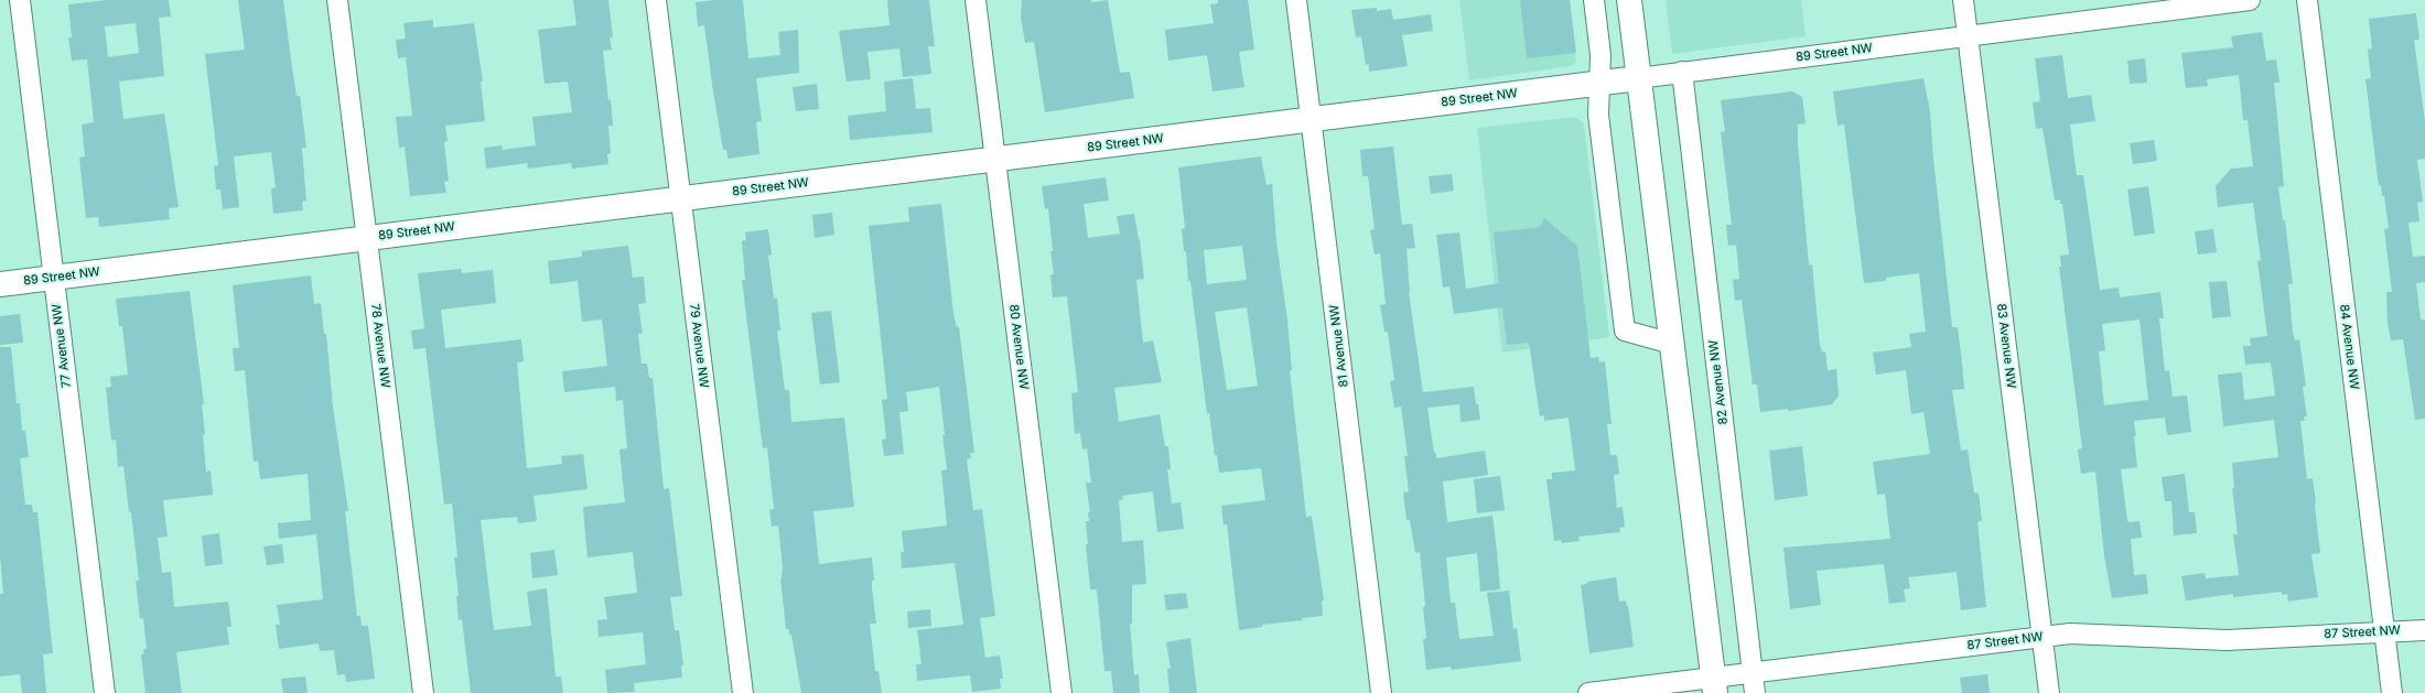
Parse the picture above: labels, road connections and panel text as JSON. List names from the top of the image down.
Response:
{
  "streets": {
    "street": [
      "89 Street NW",
      "77 Avenue NW",
      "78 Avenue NW",
      "79 Avenue NW",
      "81 Avenue NW",
      "83 Avenue NW",
      "80 Avenue NW",
      "84 Avenue NW",
      "82 Avenue NW",
      "87 Street NW"
    ]
  },
  "crossings": [
    ["89 Street NW", "77 Avenue NW"],
    ["89 Street NW", "78 Avenue NW"],
    ["89 Street NW", "79 Avenue NW"],
    ["89 Street NW", "81 Avenue NW"],
    ["89 Street NW", "83 Avenue NW"],
    ["89 Street NW", "80 Avenue NW"],
    ["89 Street NW", "82 Avenue NW"],
    ["83 Avenue NW", "87 Street NW"],
    ["84 Avenue NW", "87 Street NW"],
    ["82 Avenue NW", "87 Street NW"]
  ]
}
